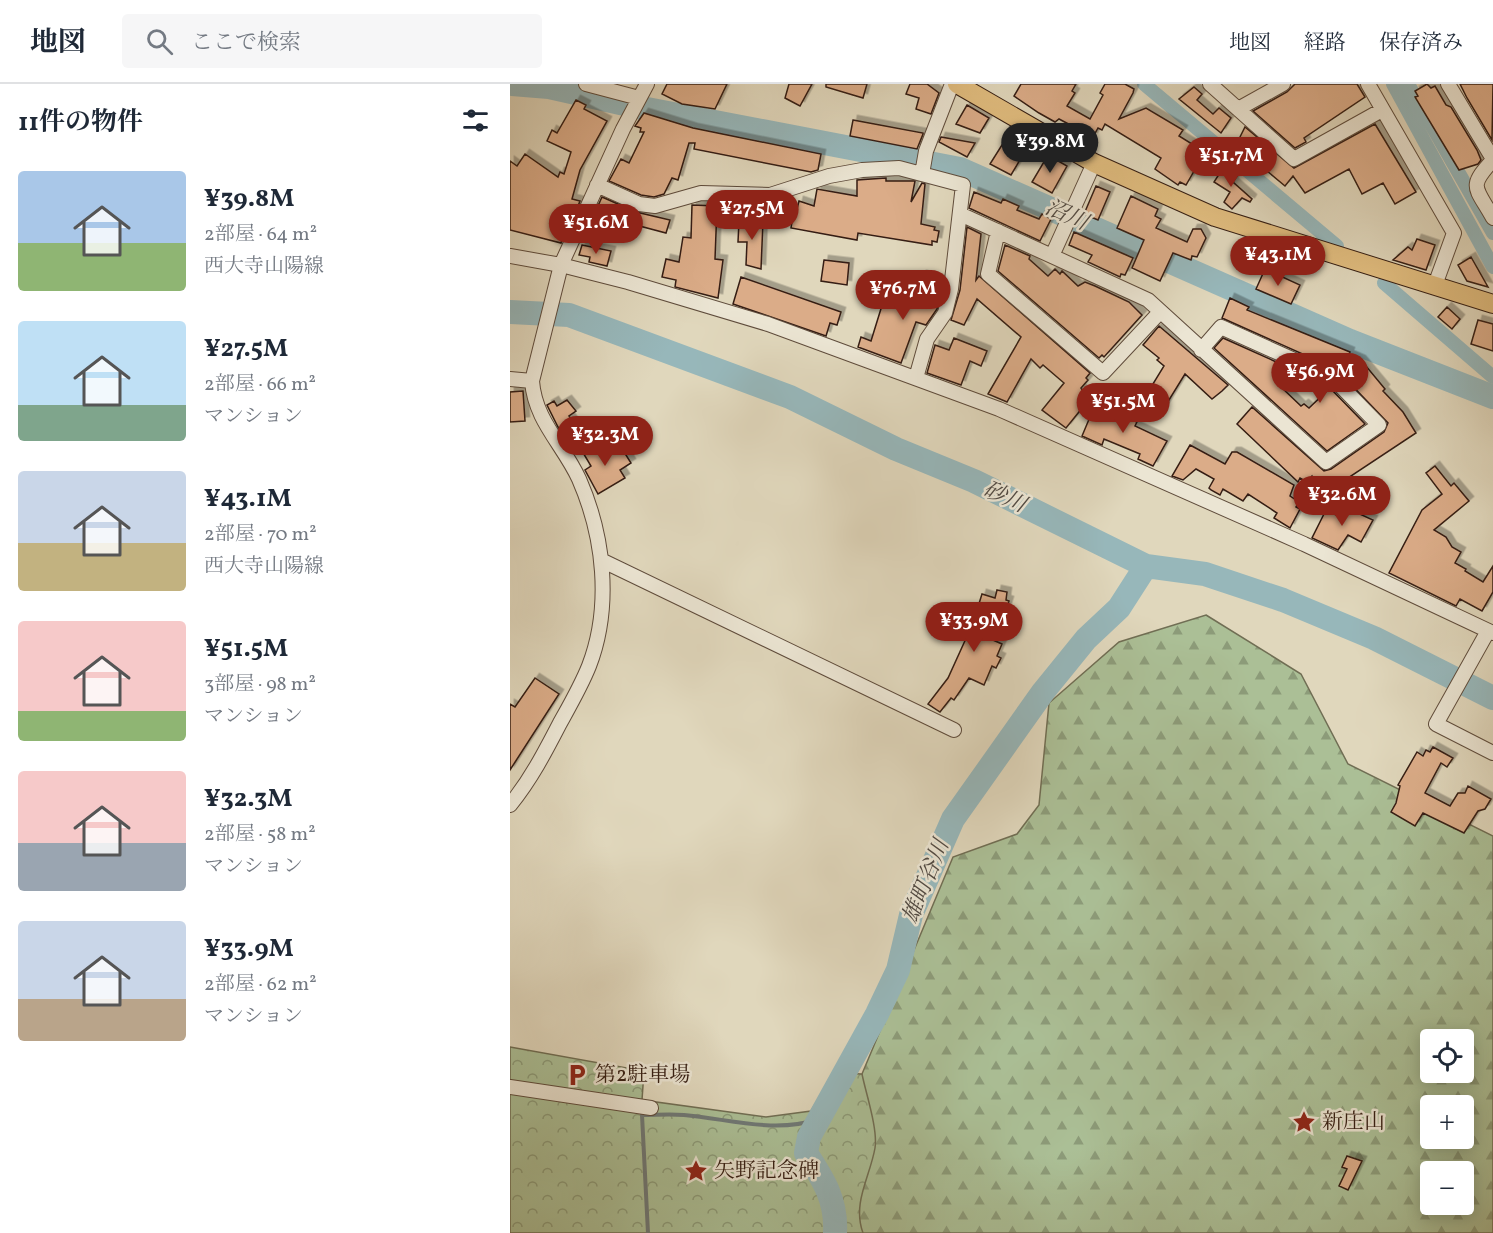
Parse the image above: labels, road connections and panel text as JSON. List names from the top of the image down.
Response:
{
  "water": ["沼川", "砂川", "雄町谷川"],
  "places": {
    "parking": ["第2駐車場"],
    "place": ["新庄山", "矢野記念碑"]
  },
  "page": {
    "header": "地図",
    "search": "ここで検索",
    "nav": ["地図", "経路", "保存済み"],
    "heading": "11件の物件",
    "price": [
      "¥39.8M",
      "¥51.7M",
      "¥27.5M",
      "¥51.6M",
      "¥43.1M",
      "¥76.7M",
      "¥56.9M",
      "¥51.5M",
      "¥32.3M",
      "¥32.6M",
      "¥33.9M"
    ],
    "list": [
      {
        "name": "¥39.8M",
        "note": "2部屋 · 64 m² · 西大寺山陽線"
      },
      {
        "name": "¥27.5M",
        "note": "2部屋 · 66 m² · マンション"
      },
      {
        "name": "¥43.1M",
        "note": "2部屋 · 70 m² · 西大寺山陽線"
      },
      {
        "name": "¥51.5M",
        "note": "3部屋 · 98 m² · マンション"
      },
      {
        "name": "¥32.3M",
        "note": "2部屋 · 58 m² · マンション"
      },
      {
        "name": "¥33.9M",
        "note": "2部屋 · 62 m² · マンション"
      }
    ],
    "map_buttons": ["+", "−"]
  }
}
